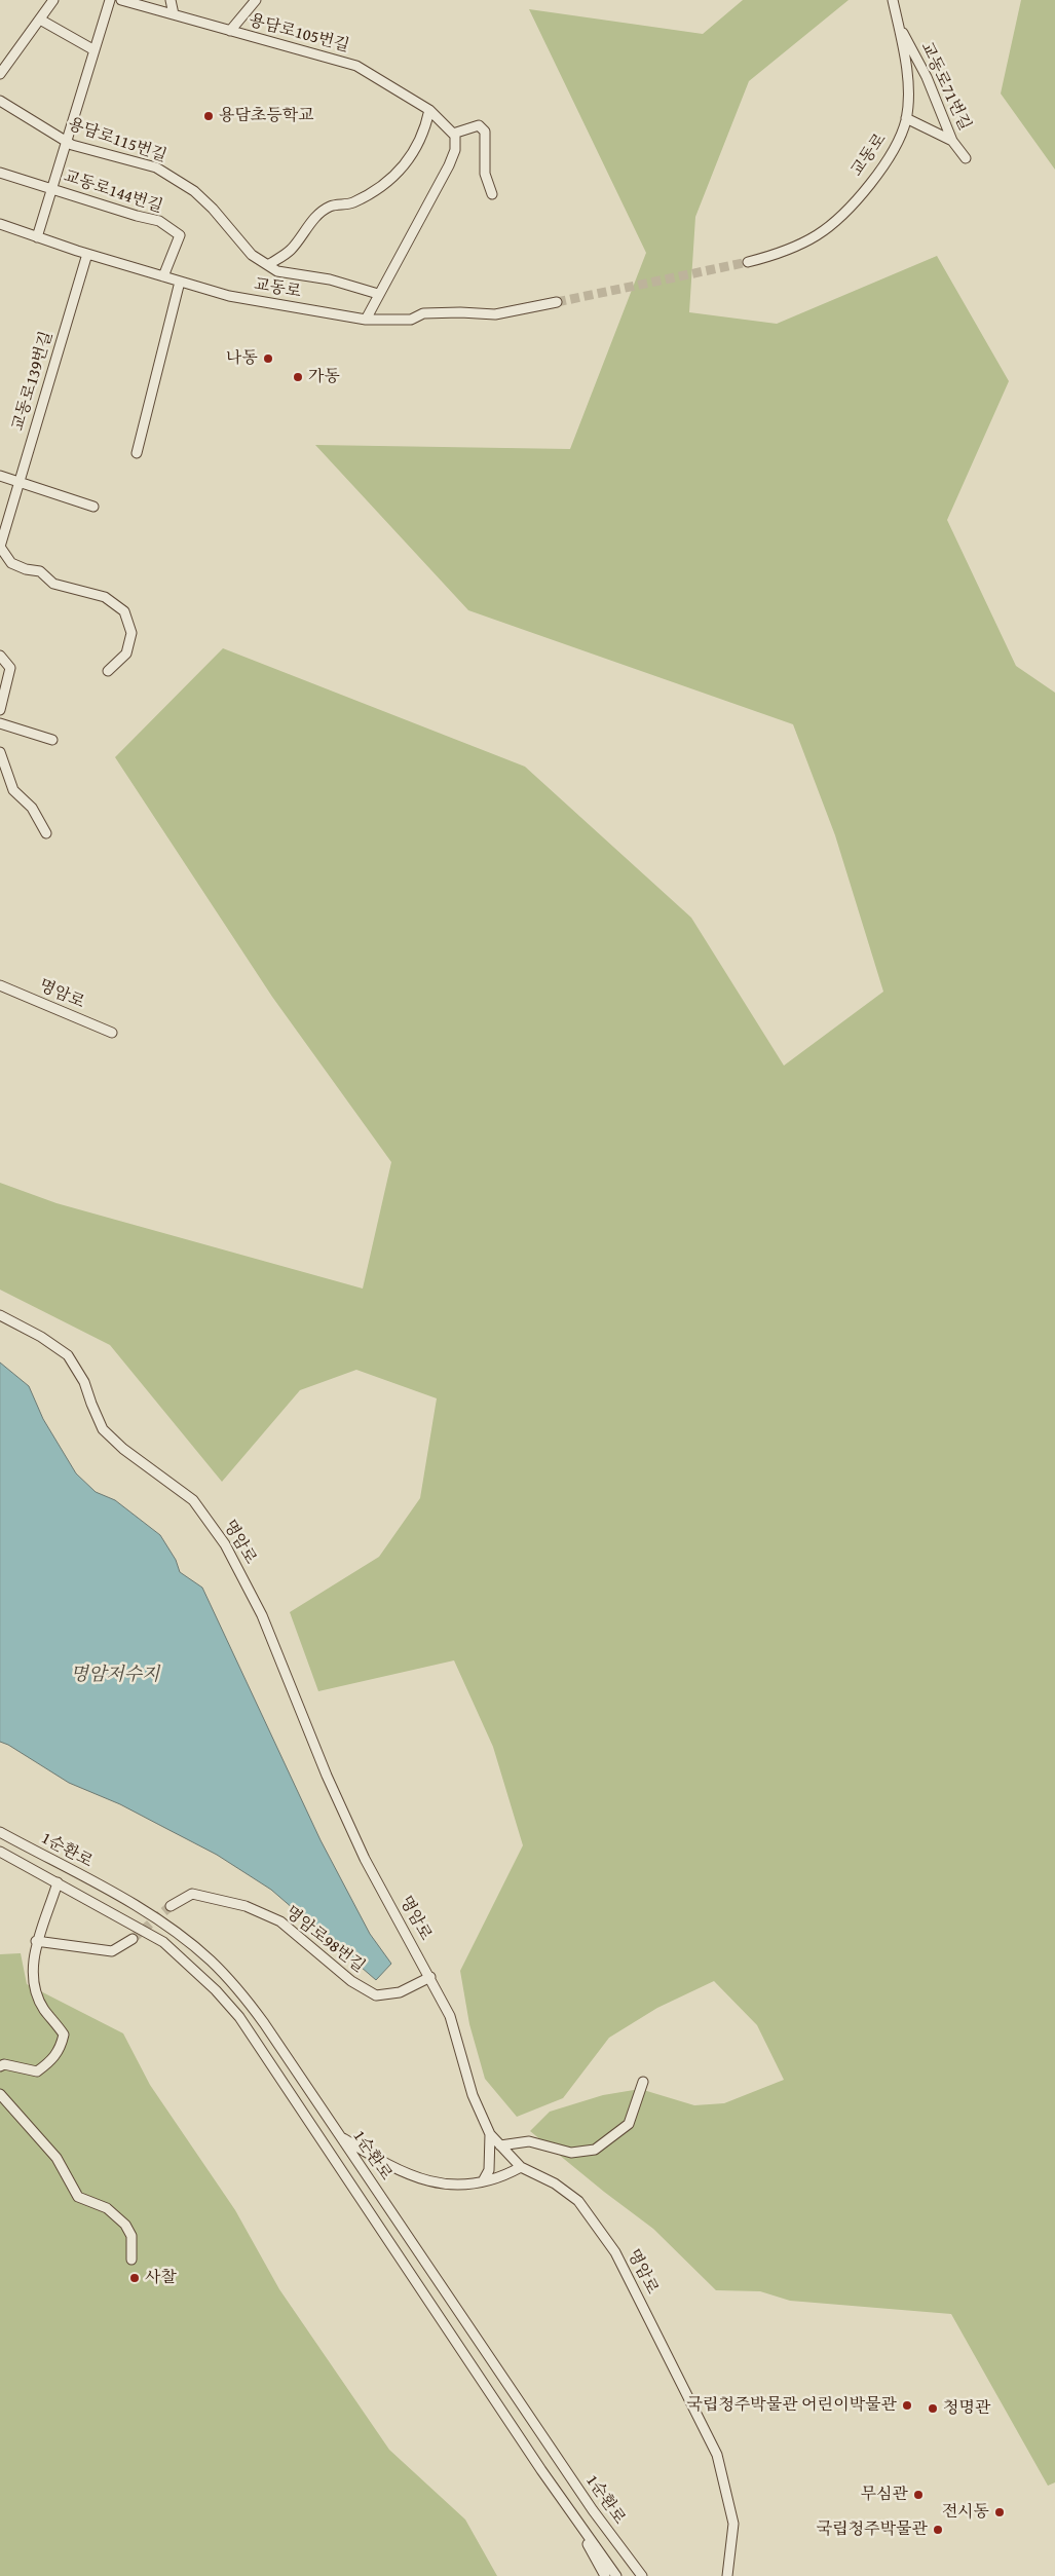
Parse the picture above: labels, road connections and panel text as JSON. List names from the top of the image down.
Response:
{
  "streets": {
    "street": [
      "용담로105번길",
      "교동로71번길",
      "용담로115번길",
      "교동로",
      "교동로144번길",
      "교동로139번길",
      "명암로",
      "1순환로",
      "명암로98번길"
    ]
  },
  "crossings": [
    ["교동로71번길", "교동로"],
    ["용담로115번길", "교동로144번길"],
    ["교동로", "교동로144번길"],
    ["교동로", "교동로139번길"],
    ["명암로", "명암로98번길"]
  ],
  "water": ["명암저수지"],
  "places": [
    "용담초등학교",
    "나동",
    "가동",
    "사찰",
    "국립청주박물관 어린이박물관",
    "청명관",
    "무심관",
    "전시동",
    "국립청주박물관"
  ]
}
